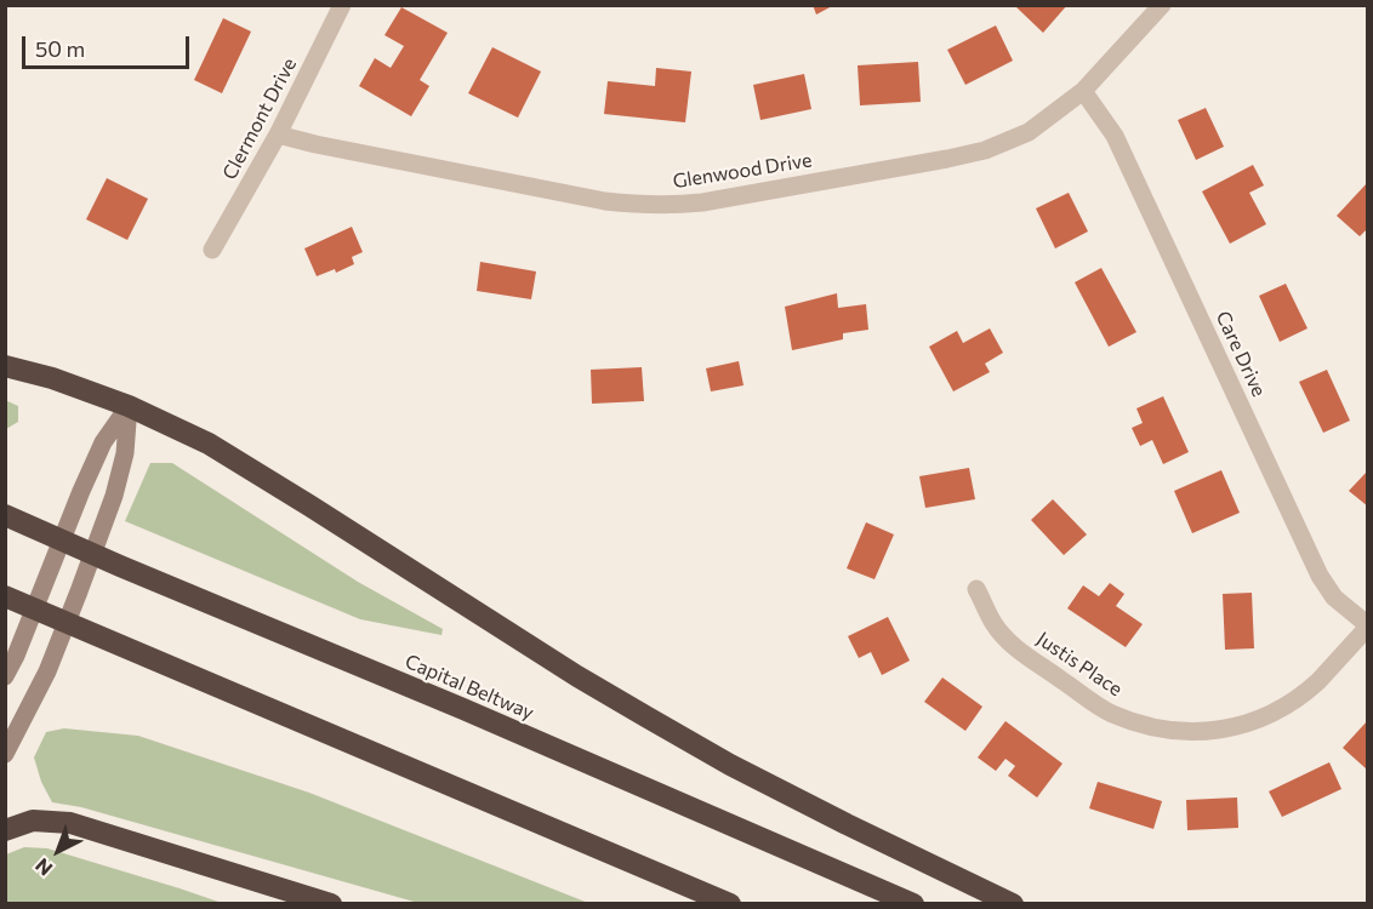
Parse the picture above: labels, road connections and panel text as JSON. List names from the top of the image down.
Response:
{
  "streets": {
    "highway": ["Capital Beltway"],
    "street": [
      "Clermont Drive",
      "Glenwood Drive",
      "Care Drive",
      "Justis Place"
    ]
  },
  "crossings": [
    ["Clermont Drive", "Glenwood Drive"],
    ["Glenwood Drive", "Care Drive"],
    ["Care Drive", "Justis Place"]
  ],
  "scale_bar": "50 m",
  "north": "bottom left"
}
